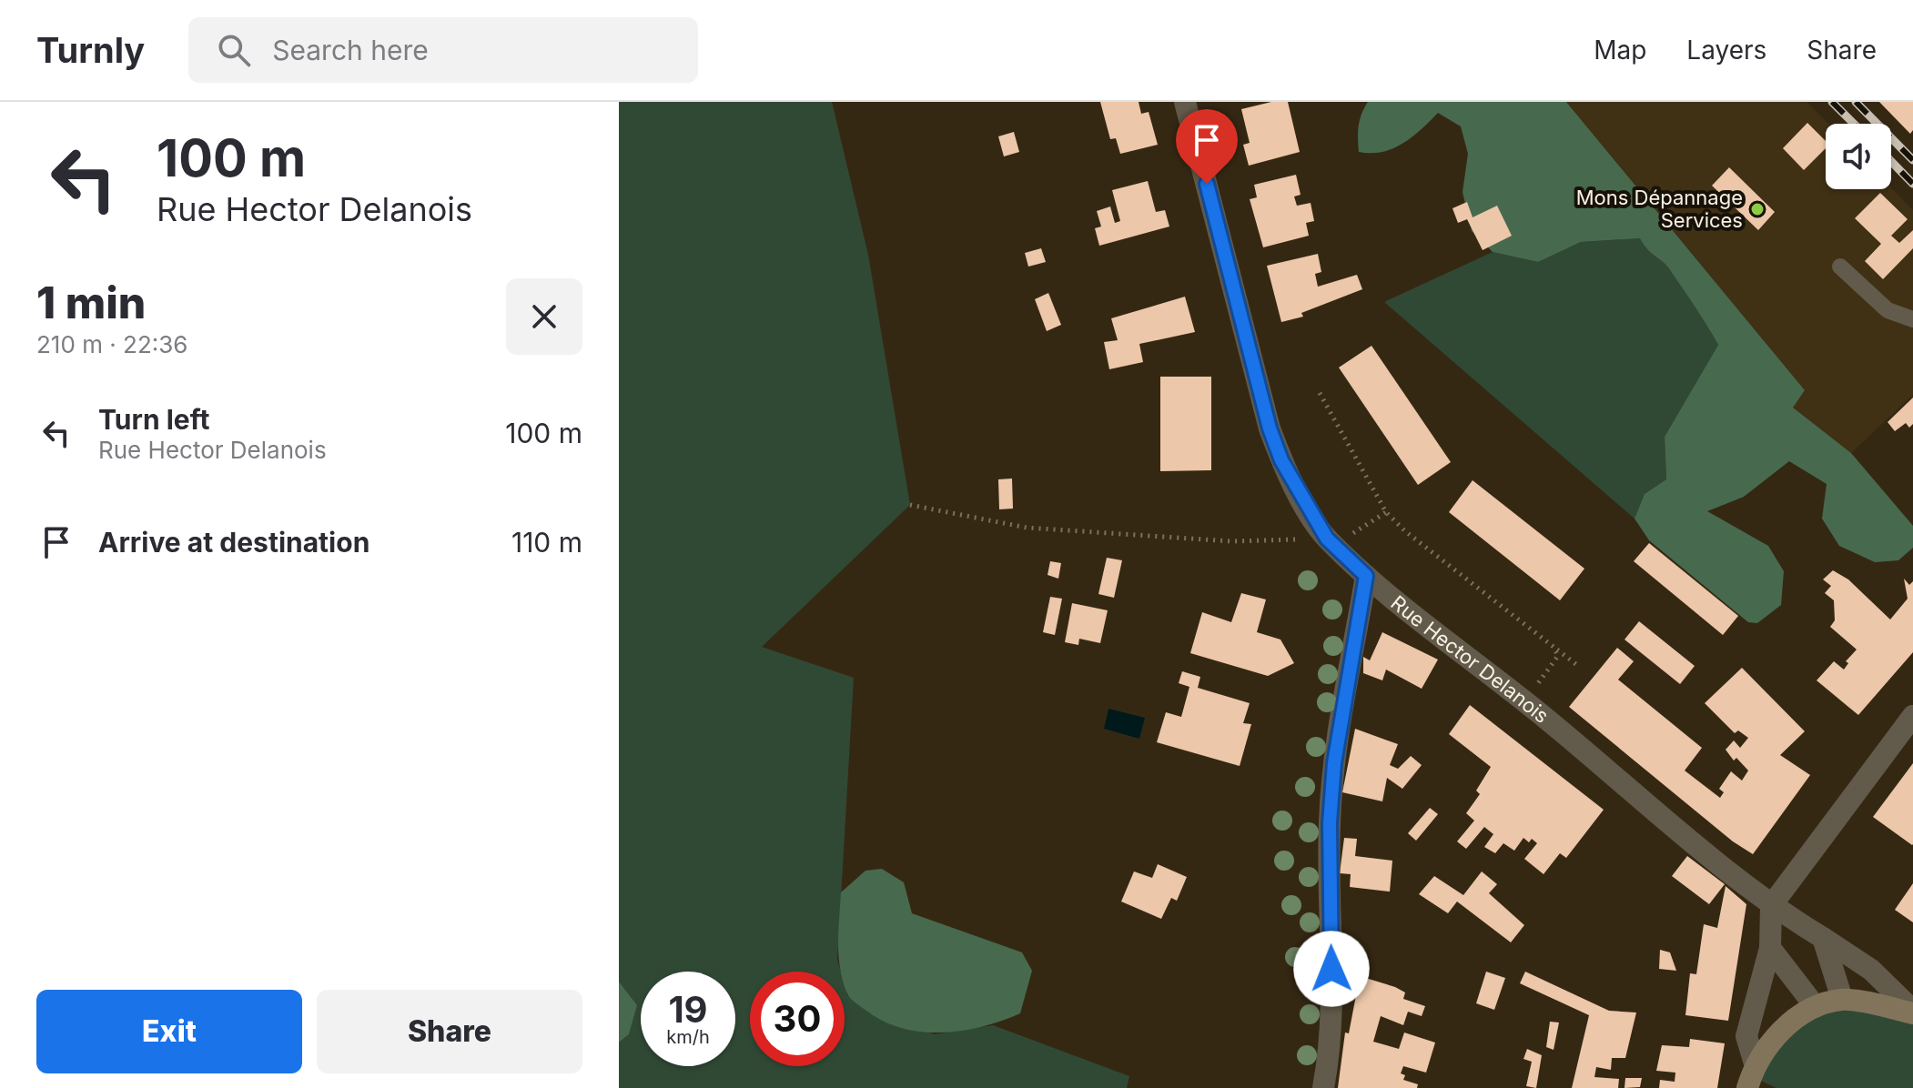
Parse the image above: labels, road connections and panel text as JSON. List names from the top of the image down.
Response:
{
  "streets": {
    "street": ["Rue Hector Delanois"]
  },
  "places": ["Mons Dépannage Services"],
  "page": {
    "header": "Turnly",
    "search": "Search here",
    "nav": ["Map", "Layers", "Share"],
    "turn": ["100 m", "Rue Hector Delanois"],
    "heading": ["1 min", "210 m · 22:36"],
    "list": [
      {
        "name": "Turn left",
        "note": "Rue Hector Delanois",
        "value": "100 m"
      },
      {
        "name": "Arrive at destination",
        "value": "110 m"
      }
    ],
    "speed": "19 km/h",
    "limit": "30",
    "buttons": ["Exit", "Share"]
  }
}
